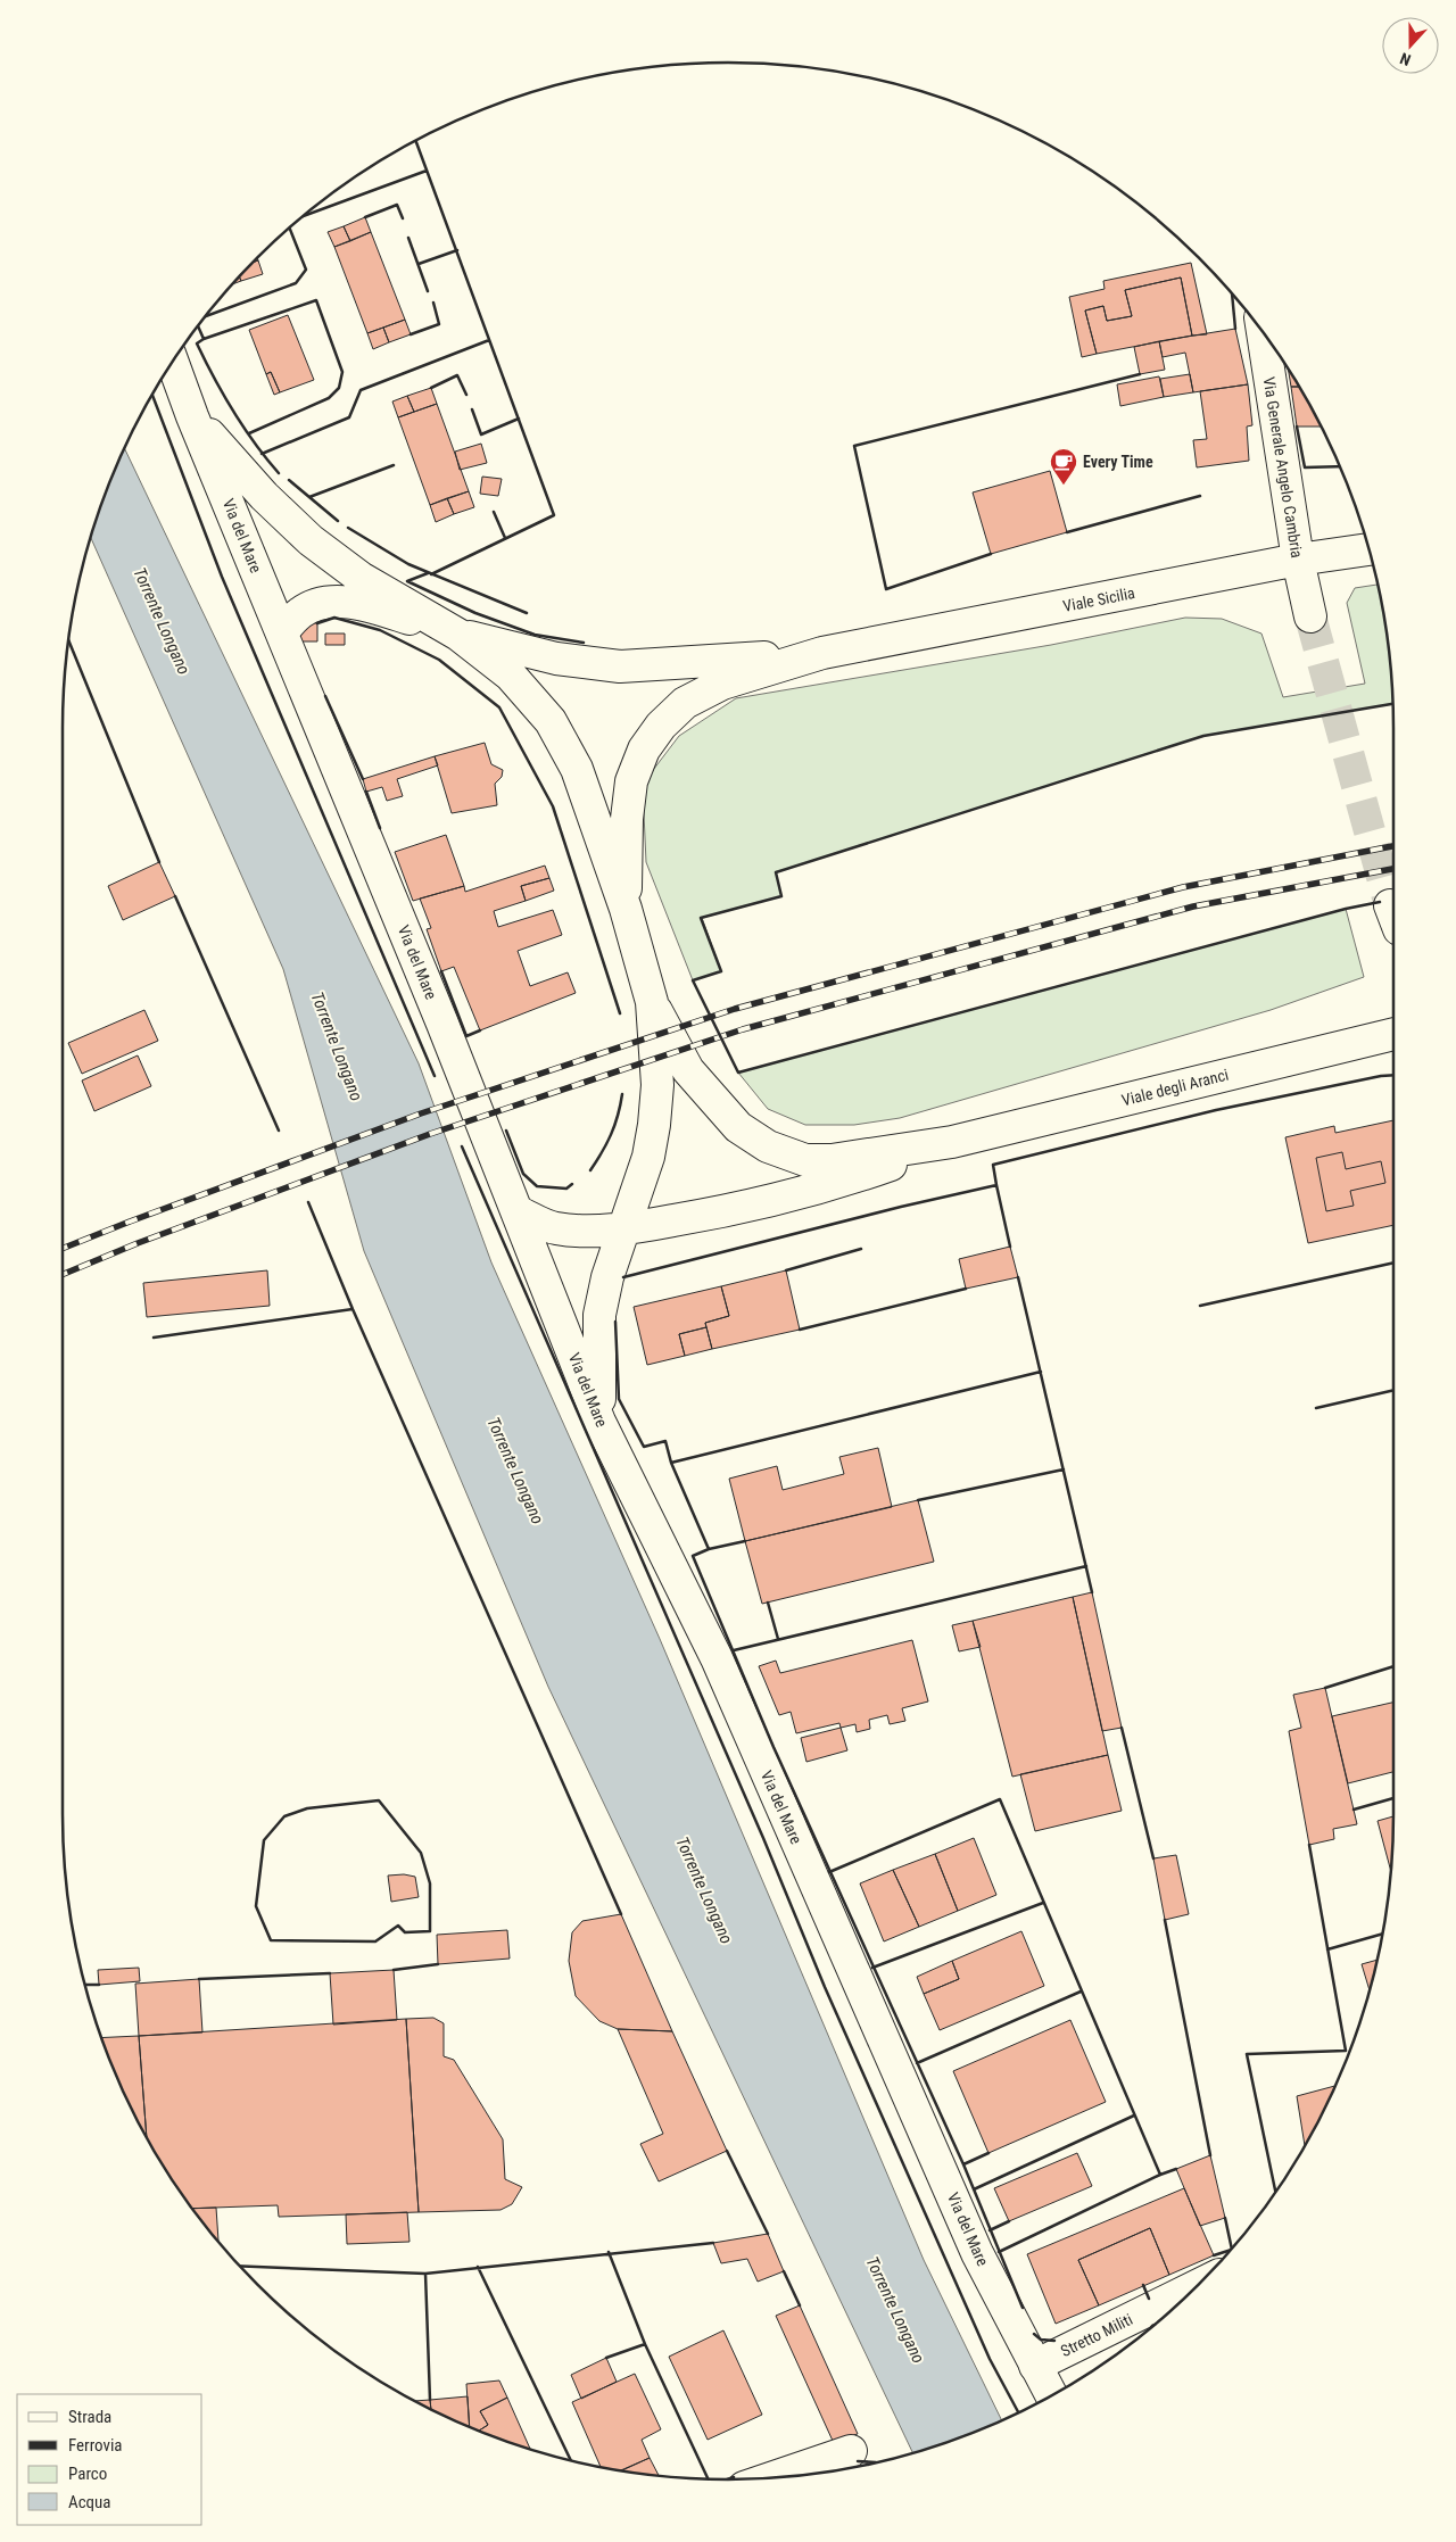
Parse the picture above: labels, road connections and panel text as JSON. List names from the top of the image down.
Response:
{
  "streets": {
    "street": [
      "Via Generale Angelo Cambria",
      "Via del Mare",
      "Viale Sicilia",
      "Viale degli Aranci",
      "Stretto Militi"
    ]
  },
  "crossings": [
    ["Via Generale Angelo Cambria", "Viale Sicilia"],
    ["Via del Mare", "Stretto Militi"]
  ],
  "water": ["Torrente Longano"],
  "places": {
    "cafe": ["Every Time"]
  },
  "legend": [
    "Strada",
    "Ferrovia",
    "Parco",
    "Acqua"
  ],
  "north": "bottom"
}
